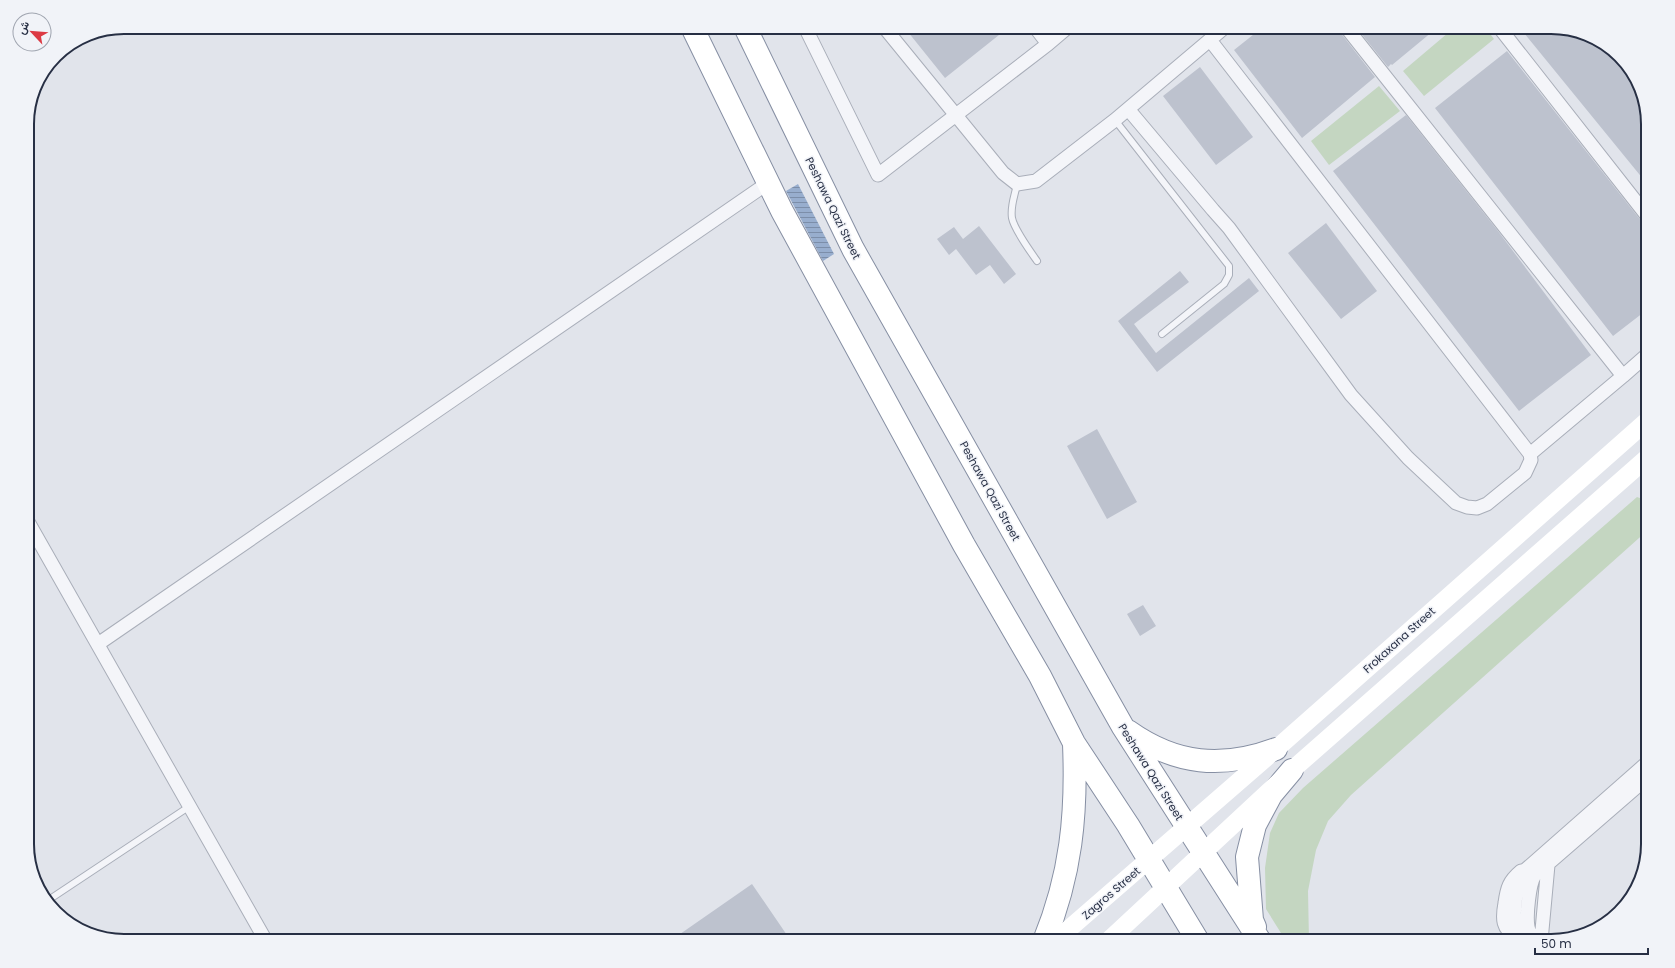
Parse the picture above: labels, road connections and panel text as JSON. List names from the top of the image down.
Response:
{
  "streets": {
    "highway": ["Peshawa Qazi Street"],
    "main road": ["Frokaxana Street", "Zagros Street"]
  },
  "crossings": [
    ["Peshawa Qazi Street", "Frokaxana Street"],
    ["Frokaxana Street", "Zagros Street"]
  ],
  "scale_bar": "50 m",
  "north": "top left"
}
